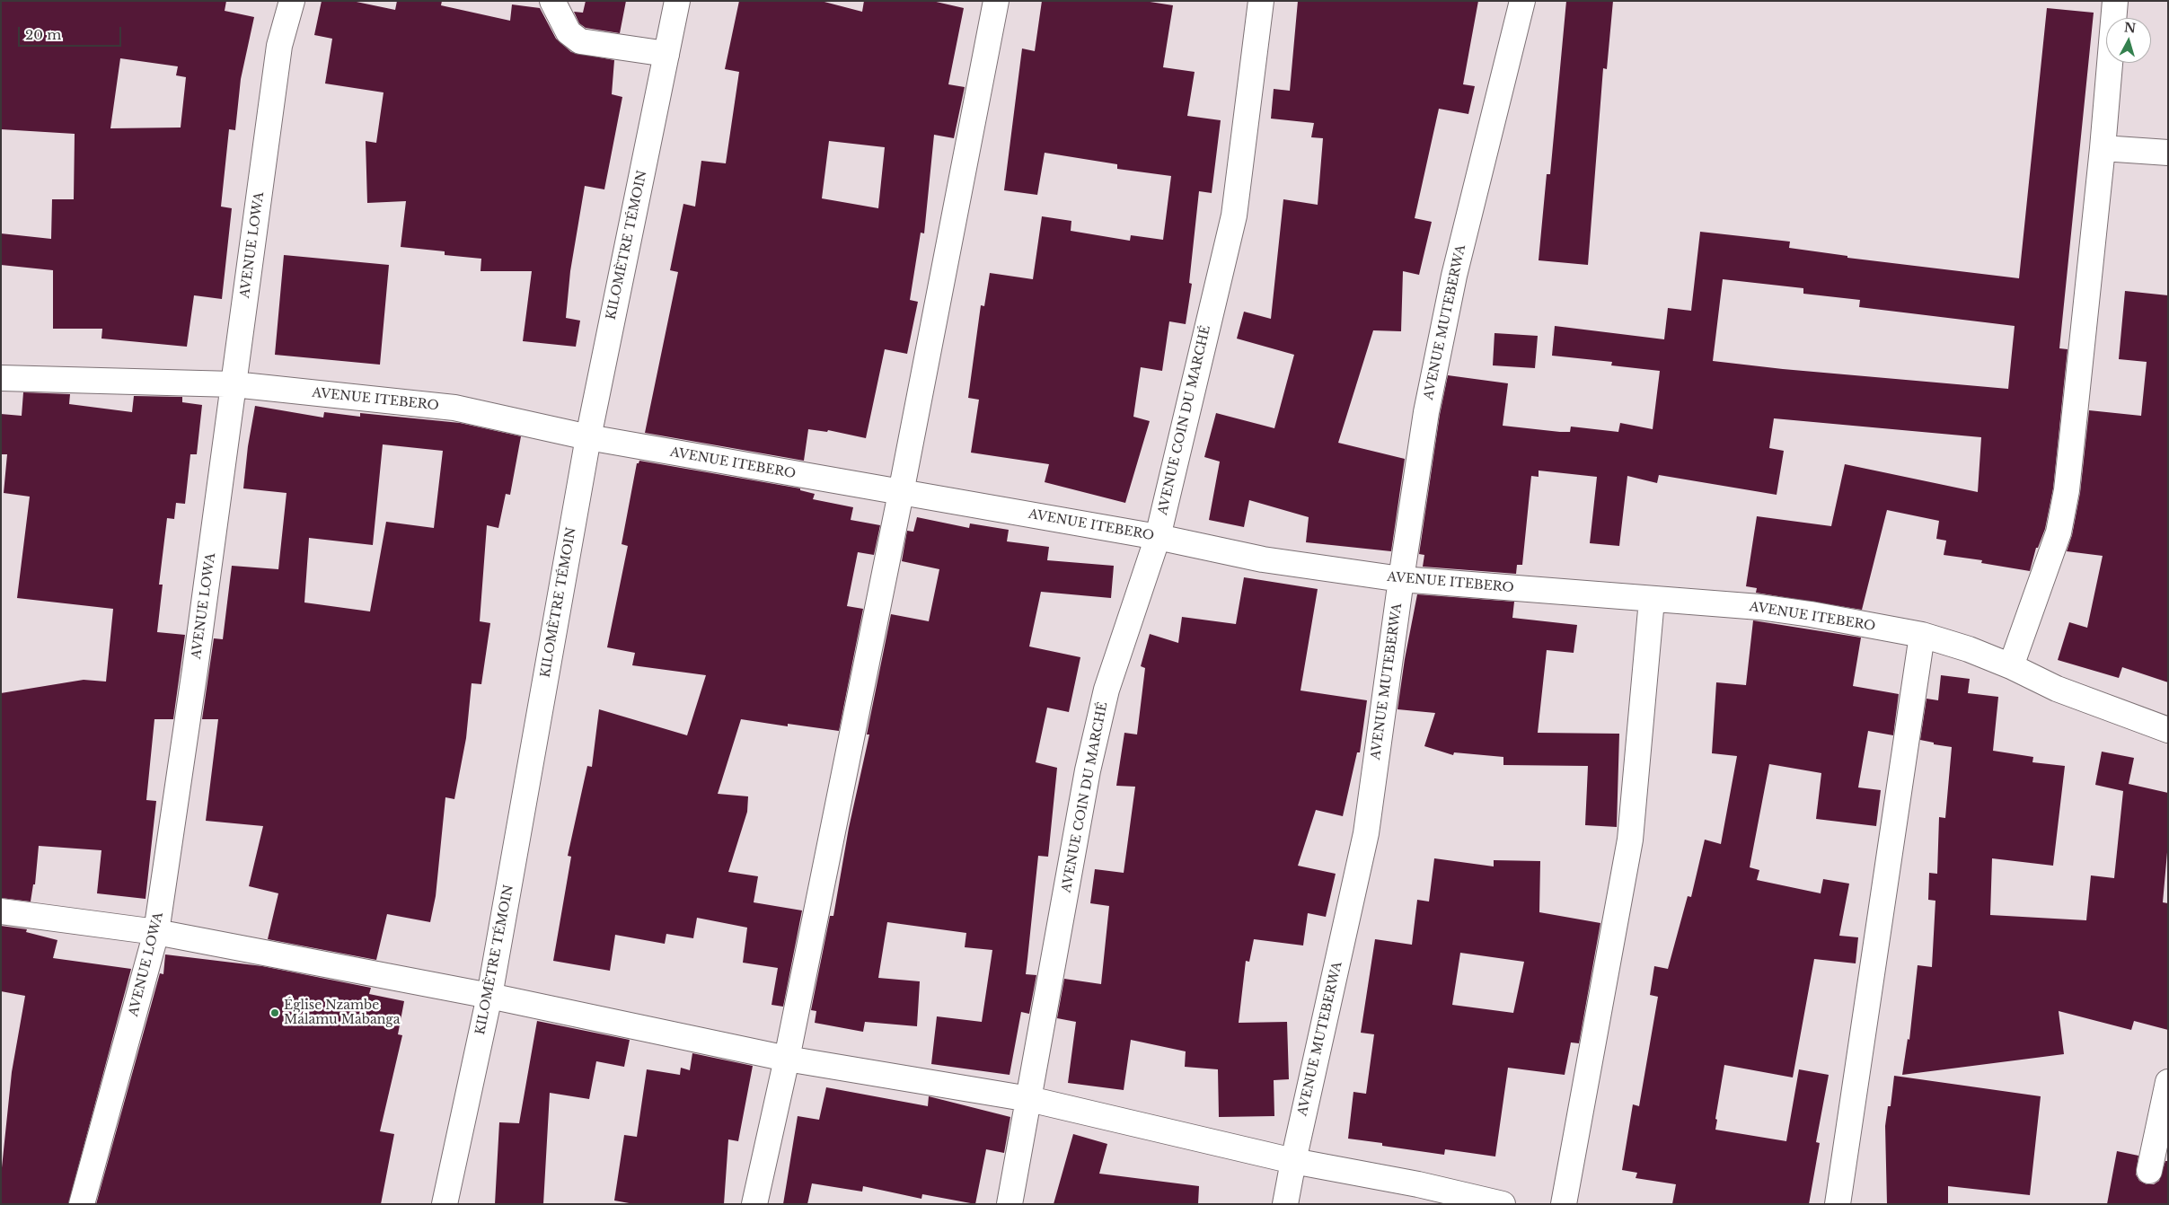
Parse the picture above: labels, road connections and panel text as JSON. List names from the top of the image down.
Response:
{
  "streets": {
    "street": [
      "AVENUE LOWA",
      "KILOMÈTRE TÉMOIN",
      "AVENUE MUTEBERWA",
      "AVENUE ITEBERO",
      "AVENUE COIN DU MARCHÉ"
    ]
  },
  "crossings": [
    ["AVENUE LOWA", "AVENUE ITEBERO"],
    ["KILOMÈTRE TÉMOIN", "AVENUE ITEBERO"],
    ["AVENUE MUTEBERWA", "AVENUE ITEBERO"],
    ["AVENUE ITEBERO", "AVENUE COIN DU MARCHÉ"]
  ],
  "places": ["Église Nzambe Malamu Mabanga"],
  "scale_bar": "20 m",
  "north": "top"
}
